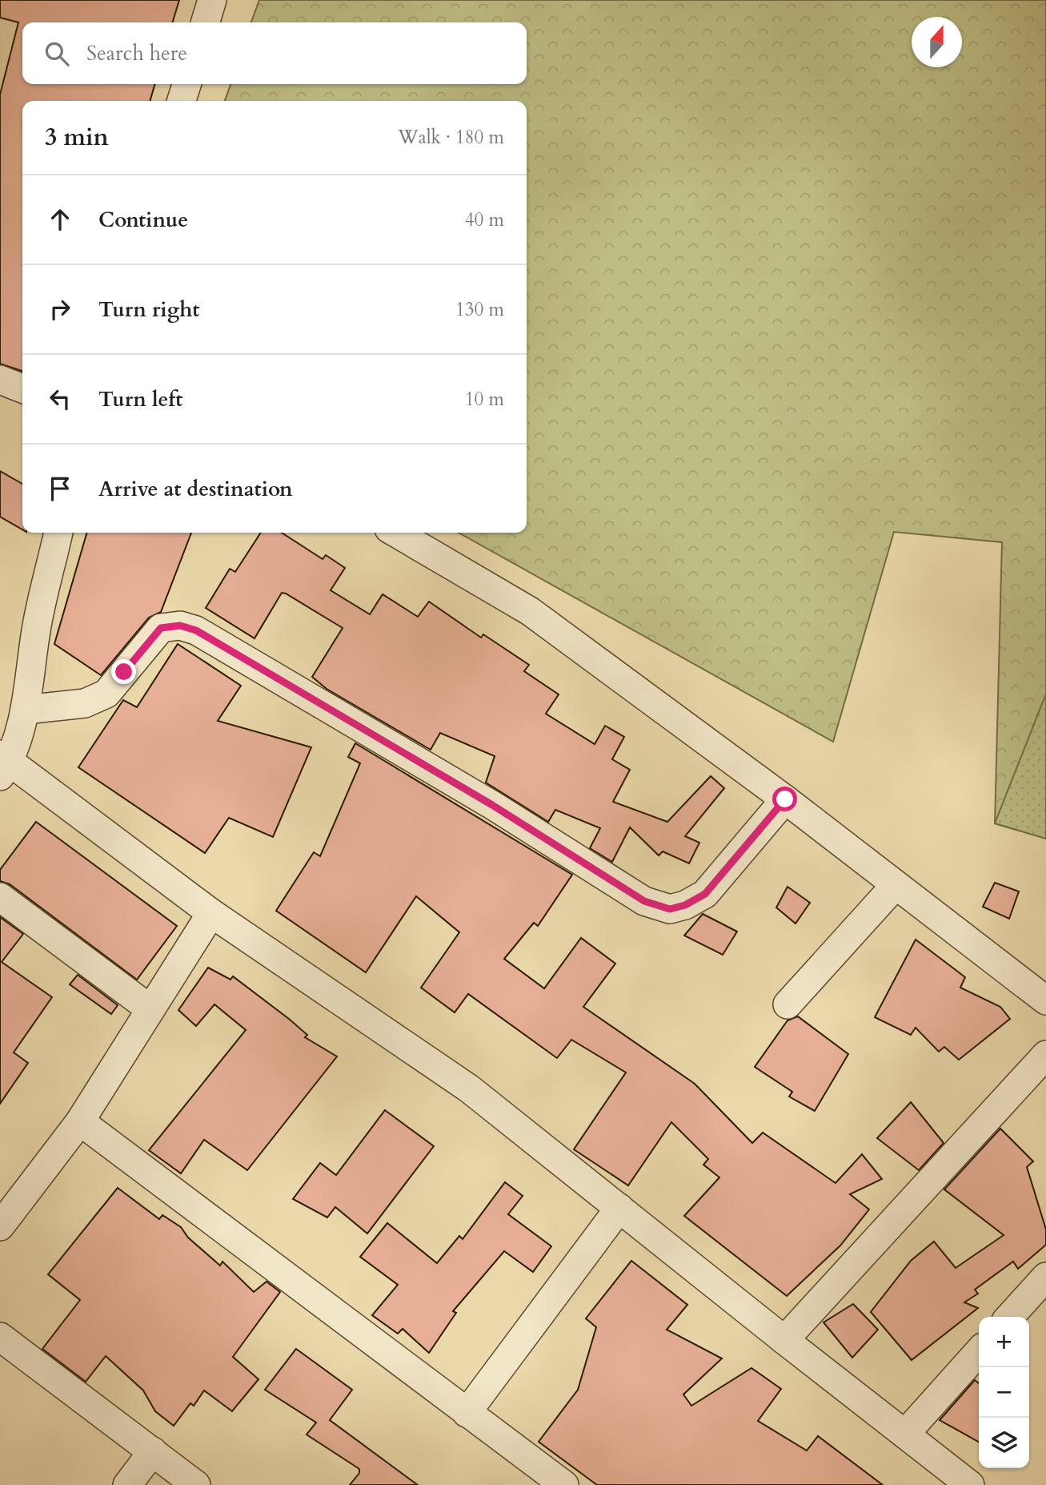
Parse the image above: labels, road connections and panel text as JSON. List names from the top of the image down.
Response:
{
  "north": "top",
  "page": {
    "search": "Search here",
    "heading": ["3 min", "Walk · 180 m"],
    "list": [
      ["Continue", "40 m"],
      ["Turn right", "130 m"],
      ["Turn left", "10 m"],
      "Arrive at destination"
    ],
    "map_buttons": ["+", "−"]
  }
}
